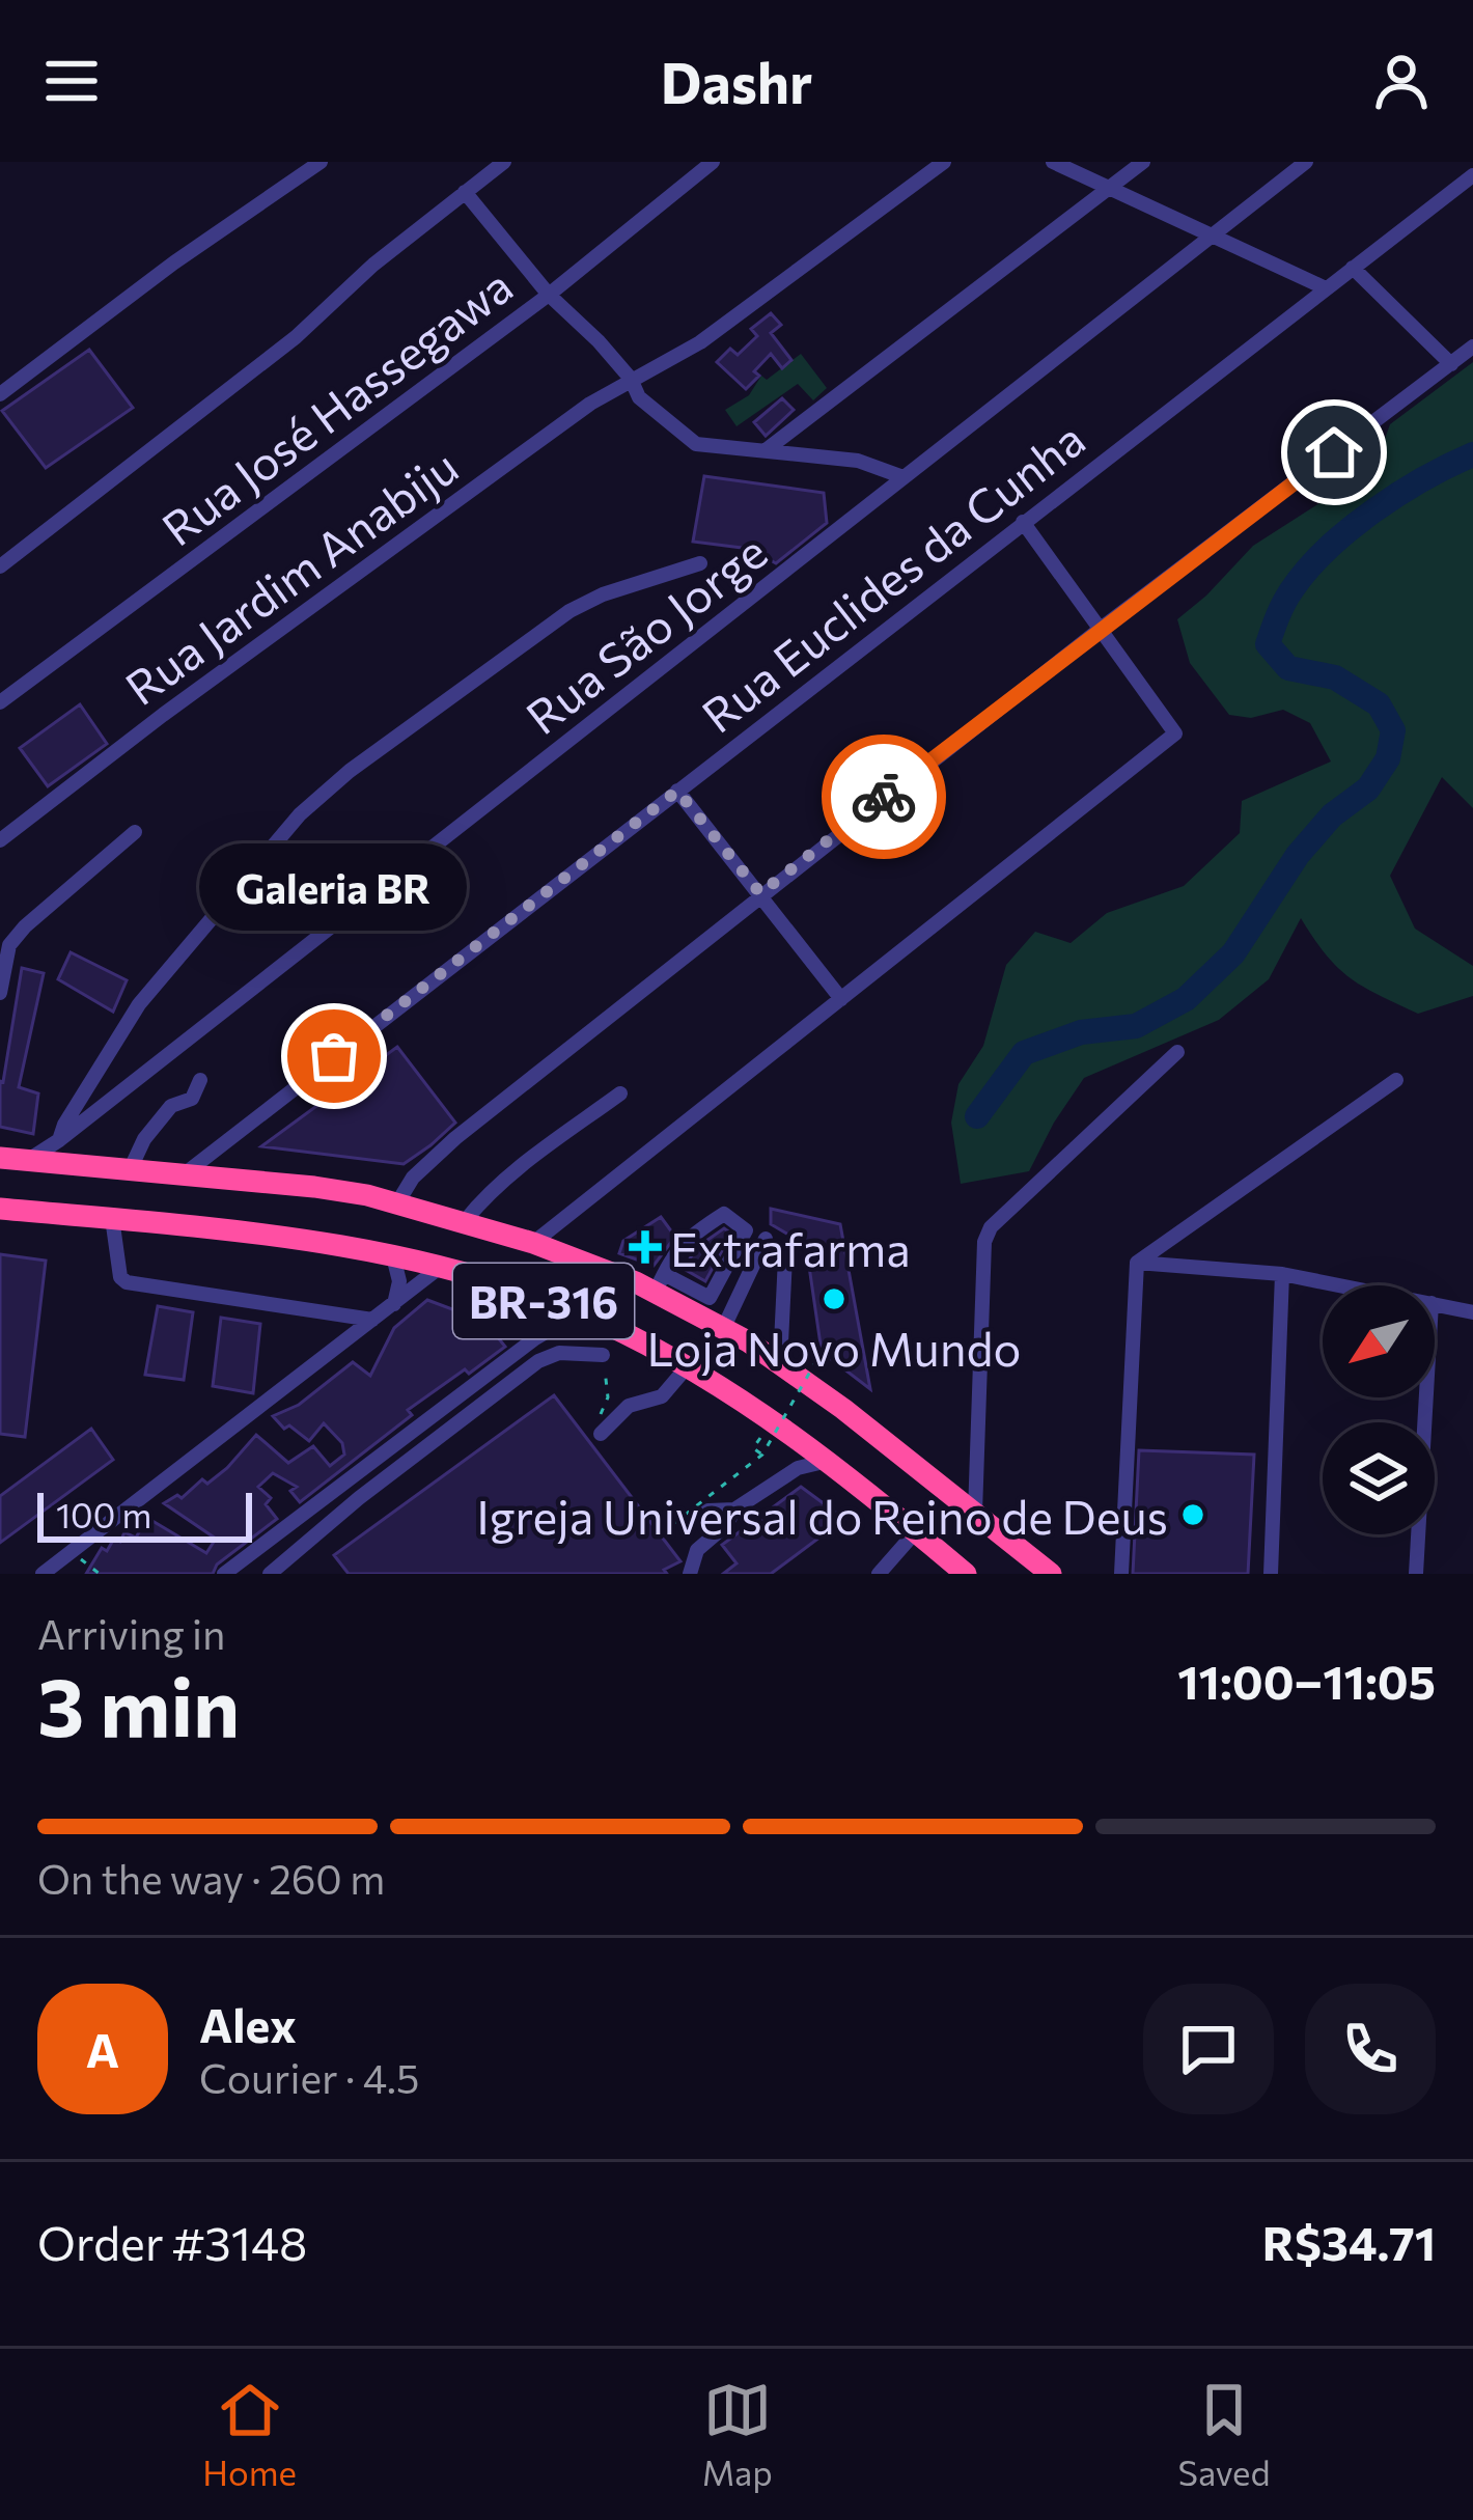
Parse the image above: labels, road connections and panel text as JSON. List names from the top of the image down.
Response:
{
  "streets": {
    "highway": ["BR-316"],
    "street": [
      "Rua José Hassegawa",
      "Rua Jardim Anabiju",
      "Rua Euclides da Cunha",
      "Rua São Jorge"
    ]
  },
  "crossings": [
    ["Rua Euclides da Cunha", "BR-316"],
    ["Rua São Jorge", "BR-316"]
  ],
  "places": {
    "other": ["Galeria BR", "Loja Novo Mundo", "Igreja Universal do Reino de Deus"],
    "health": ["Extrafarma"]
  },
  "scale_bar": "100 m",
  "north": "bottom left",
  "page": {
    "header": "Dashr",
    "bubble": "Galeria BR",
    "scale": "100 m",
    "heading": ["3 min", "Arriving in", "11:00–11:05"],
    "panel": [
      "Alex",
      "Courier · 4.5",
      "Order #3148",
      "R$34.71"
    ],
    "bar": "On the way · 260 m",
    "round": "A",
    "tabs": ["Home", "Map", "Saved"]
  }
}
